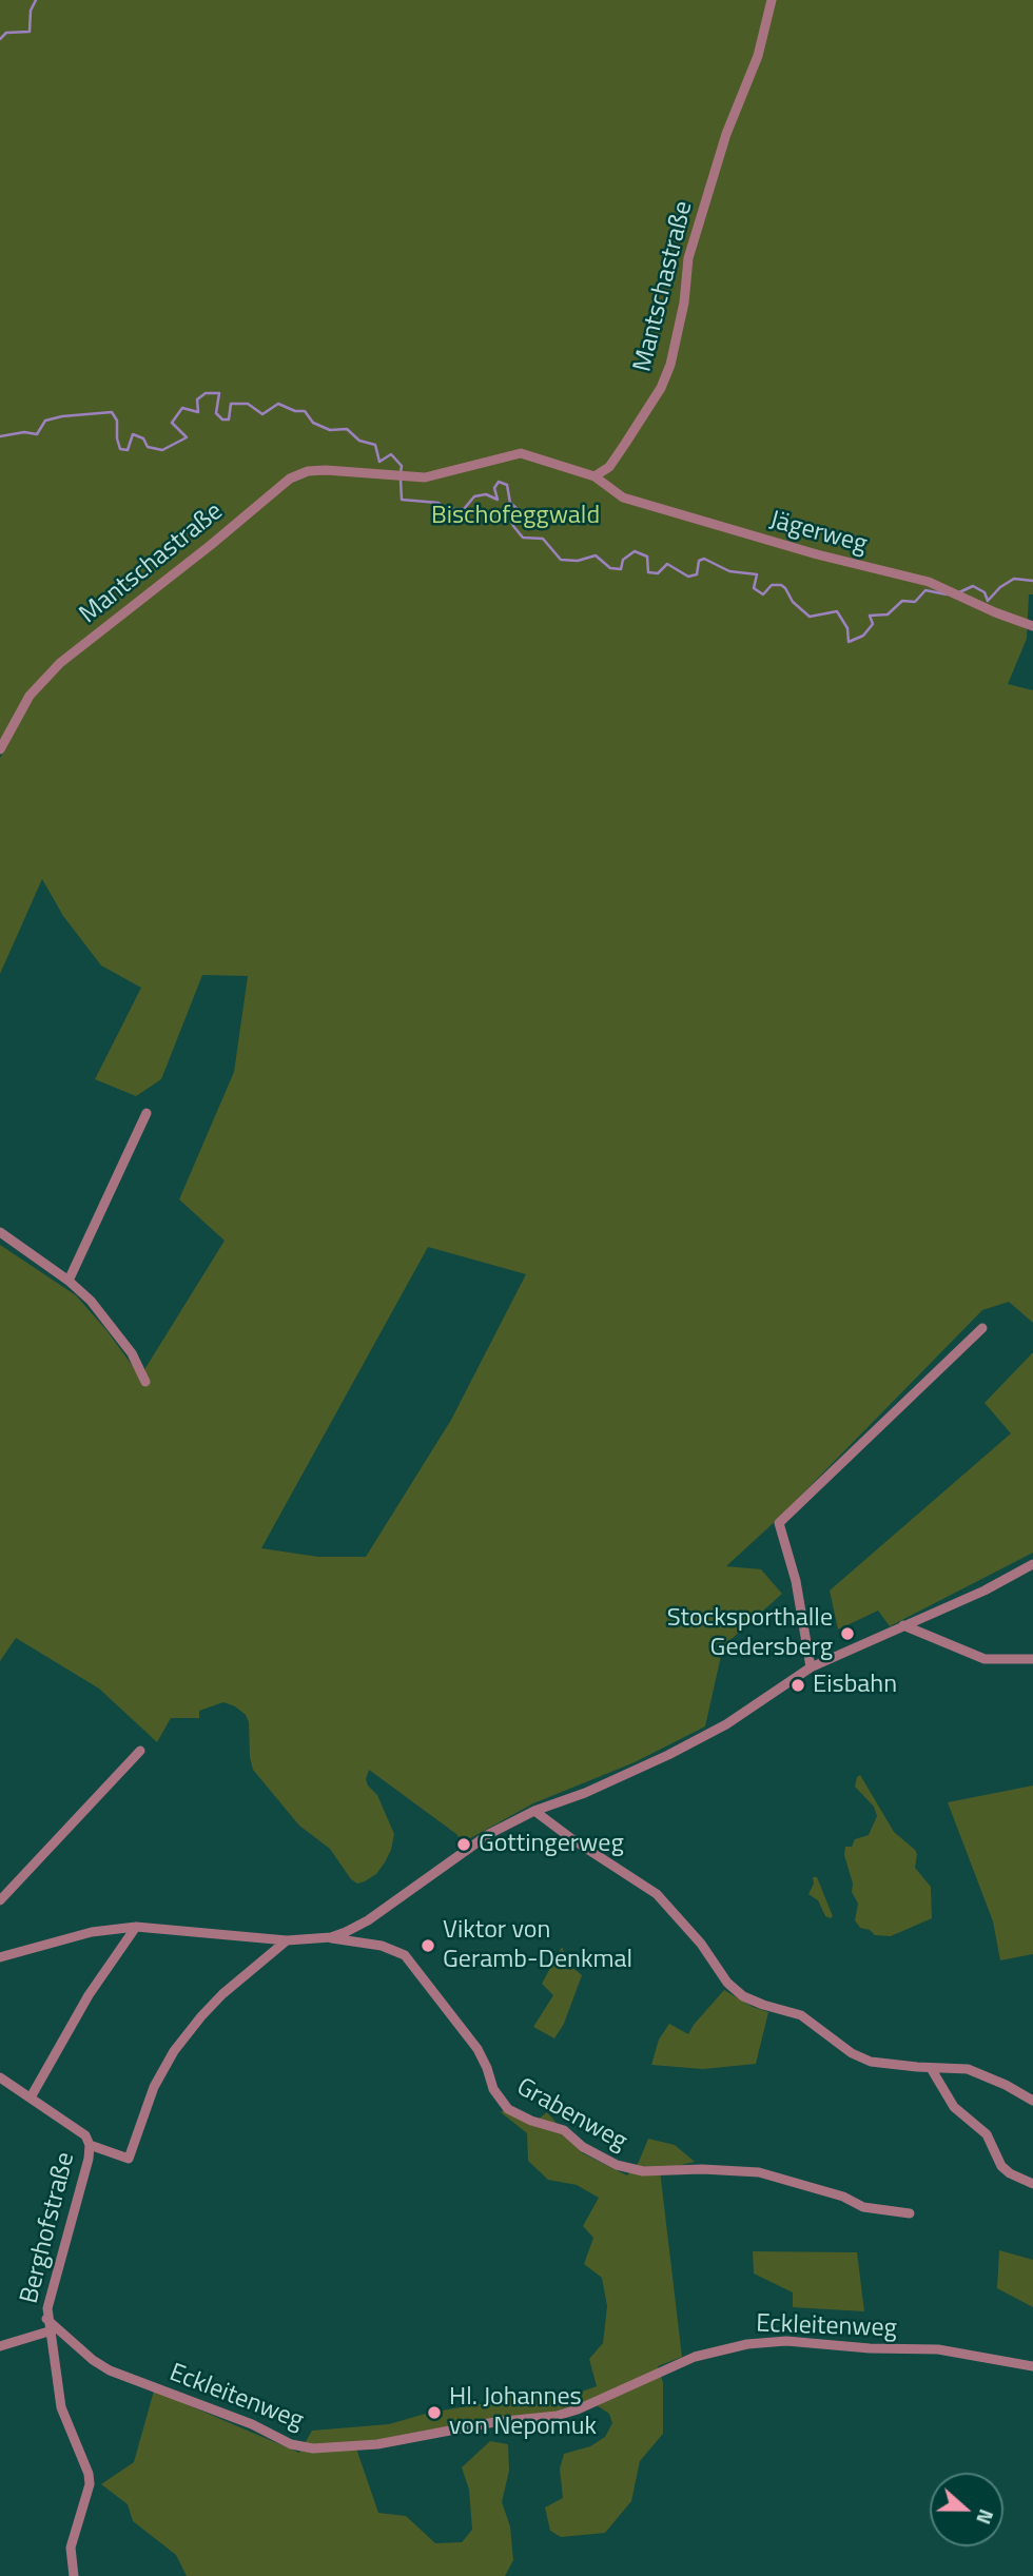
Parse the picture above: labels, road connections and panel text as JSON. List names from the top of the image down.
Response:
{
  "streets": {
    "street": [
      "Mantschastraße",
      "Jägerweg",
      "Grabenweg",
      "Berghofstraße",
      "Eckleitenweg"
    ]
  },
  "crossings": [
    ["Mantschastraße", "Jägerweg"],
    ["Berghofstraße", "Eckleitenweg"]
  ],
  "parks": ["Bischofeggwald"],
  "places": [
    "Stocksporthalle Gedersberg",
    "Eisbahn",
    "Gottingerweg",
    "Viktor von Geramb-Denkmal",
    "Hl. Johannes von Nepomuk"
  ],
  "north": "right"
}
